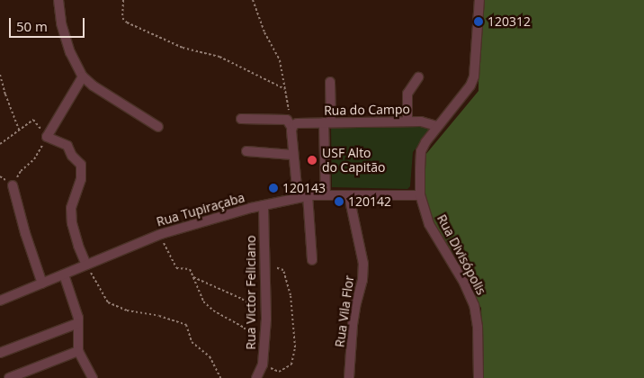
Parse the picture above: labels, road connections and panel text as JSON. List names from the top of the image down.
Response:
{
  "streets": {
    "street": [
      "Rua do Campo",
      "Rua Tupiraçaba",
      "Rua Divisópolis",
      "Rua Victor Feliciano",
      "Rua Vila Flor"
    ]
  },
  "crossings": [
    ["Rua do Campo", "Rua Divisópolis"],
    ["Rua Tupiraçaba", "Rua Divisópolis"],
    ["Rua Tupiraçaba", "Rua Victor Feliciano"],
    ["Rua Tupiraçaba", "Rua Vila Flor"]
  ],
  "places": [
    "120312",
    "USF Alto do Capitão",
    "120143",
    "120142"
  ],
  "scale_bar": "50 m"
}
